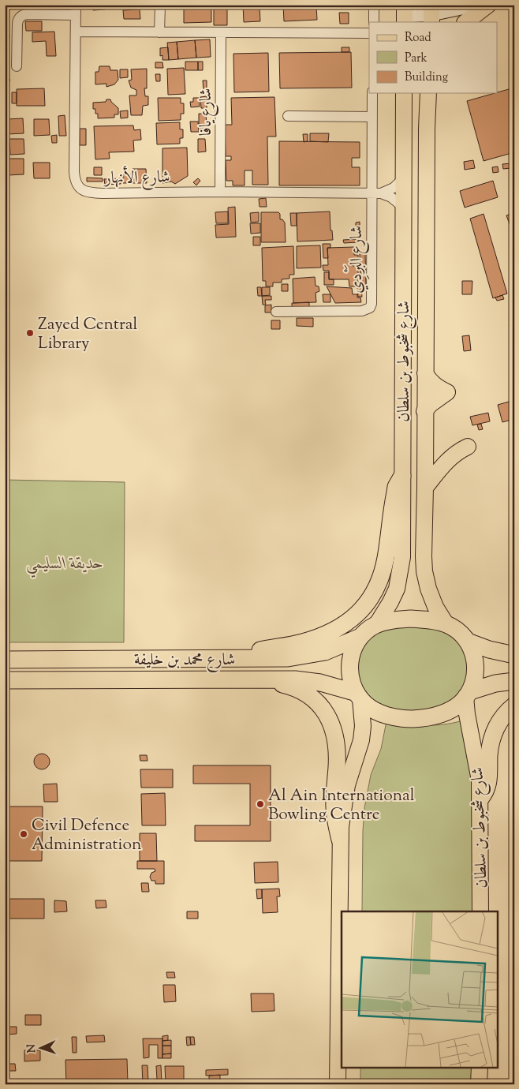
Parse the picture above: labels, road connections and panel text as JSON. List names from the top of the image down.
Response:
{
  "streets": {
    "highway": ["شارع محمد بن خليفة"],
    "main road": ["شارع شخبوط بن سلطان"],
    "street": ["شارع يافا", "شارع الأنهار", "شارع البَرْدِي"]
  },
  "crossings": [
    ["شارع يافا", "شارع الأنهار"],
    ["شارع الأنهار", "شارع البَرْدِي"],
    ["شارع الأنهار", "شارع شخبوط بن سلطان"],
    ["شارع شخبوط بن سلطان", "شارع محمد بن خليفة"]
  ],
  "parks": ["حديقة السليمي"],
  "places": ["Zayed Central Library", "Al Ain International Bowling Centre", "Civil Defence Administration"],
  "legend": ["Road", "Park", "Building"],
  "north": "left"
}
